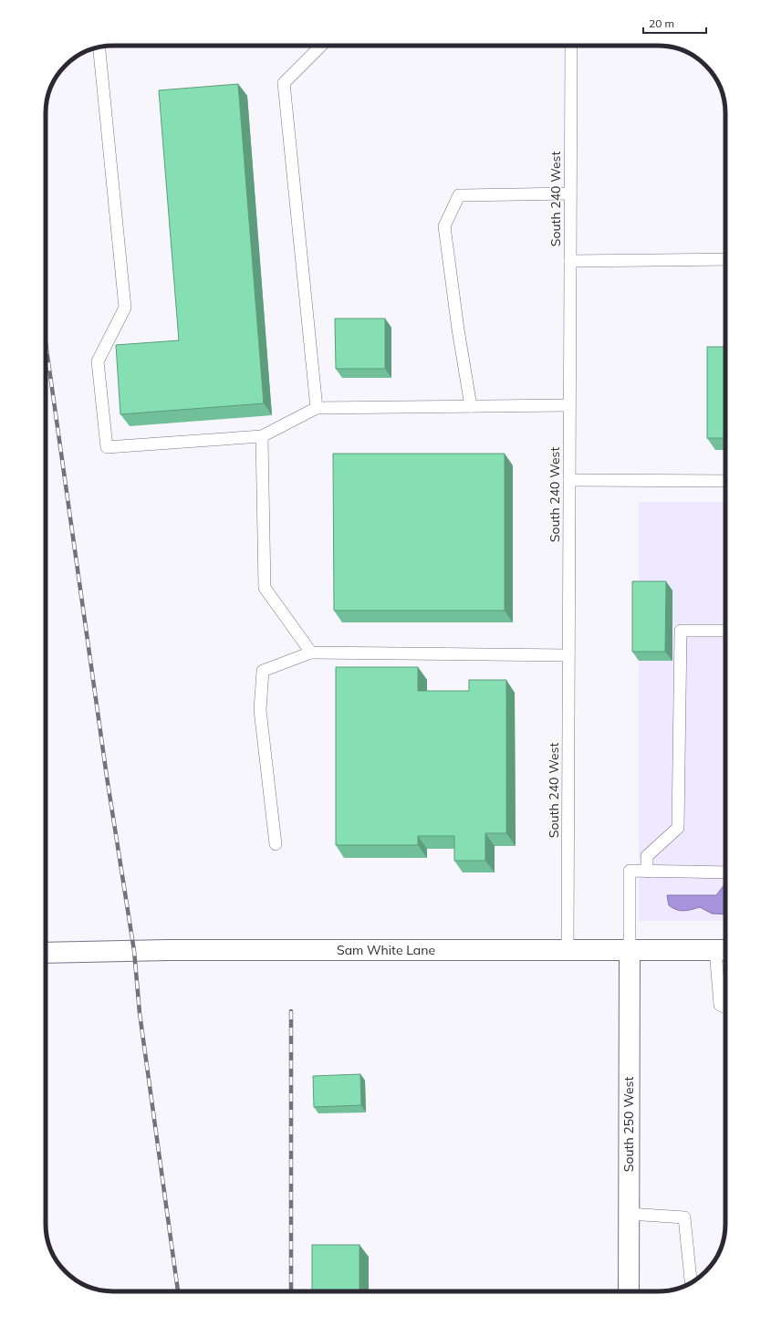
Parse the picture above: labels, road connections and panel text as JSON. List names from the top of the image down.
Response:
{
  "streets": {
    "street": ["Sam White Lane", "South 250 West"],
    "lane": ["South 240 West"]
  },
  "crossings": [
    ["South 240 West", "Sam White Lane"],
    ["Sam White Lane", "South 250 West"]
  ],
  "scale_bar": "20 m"
}
